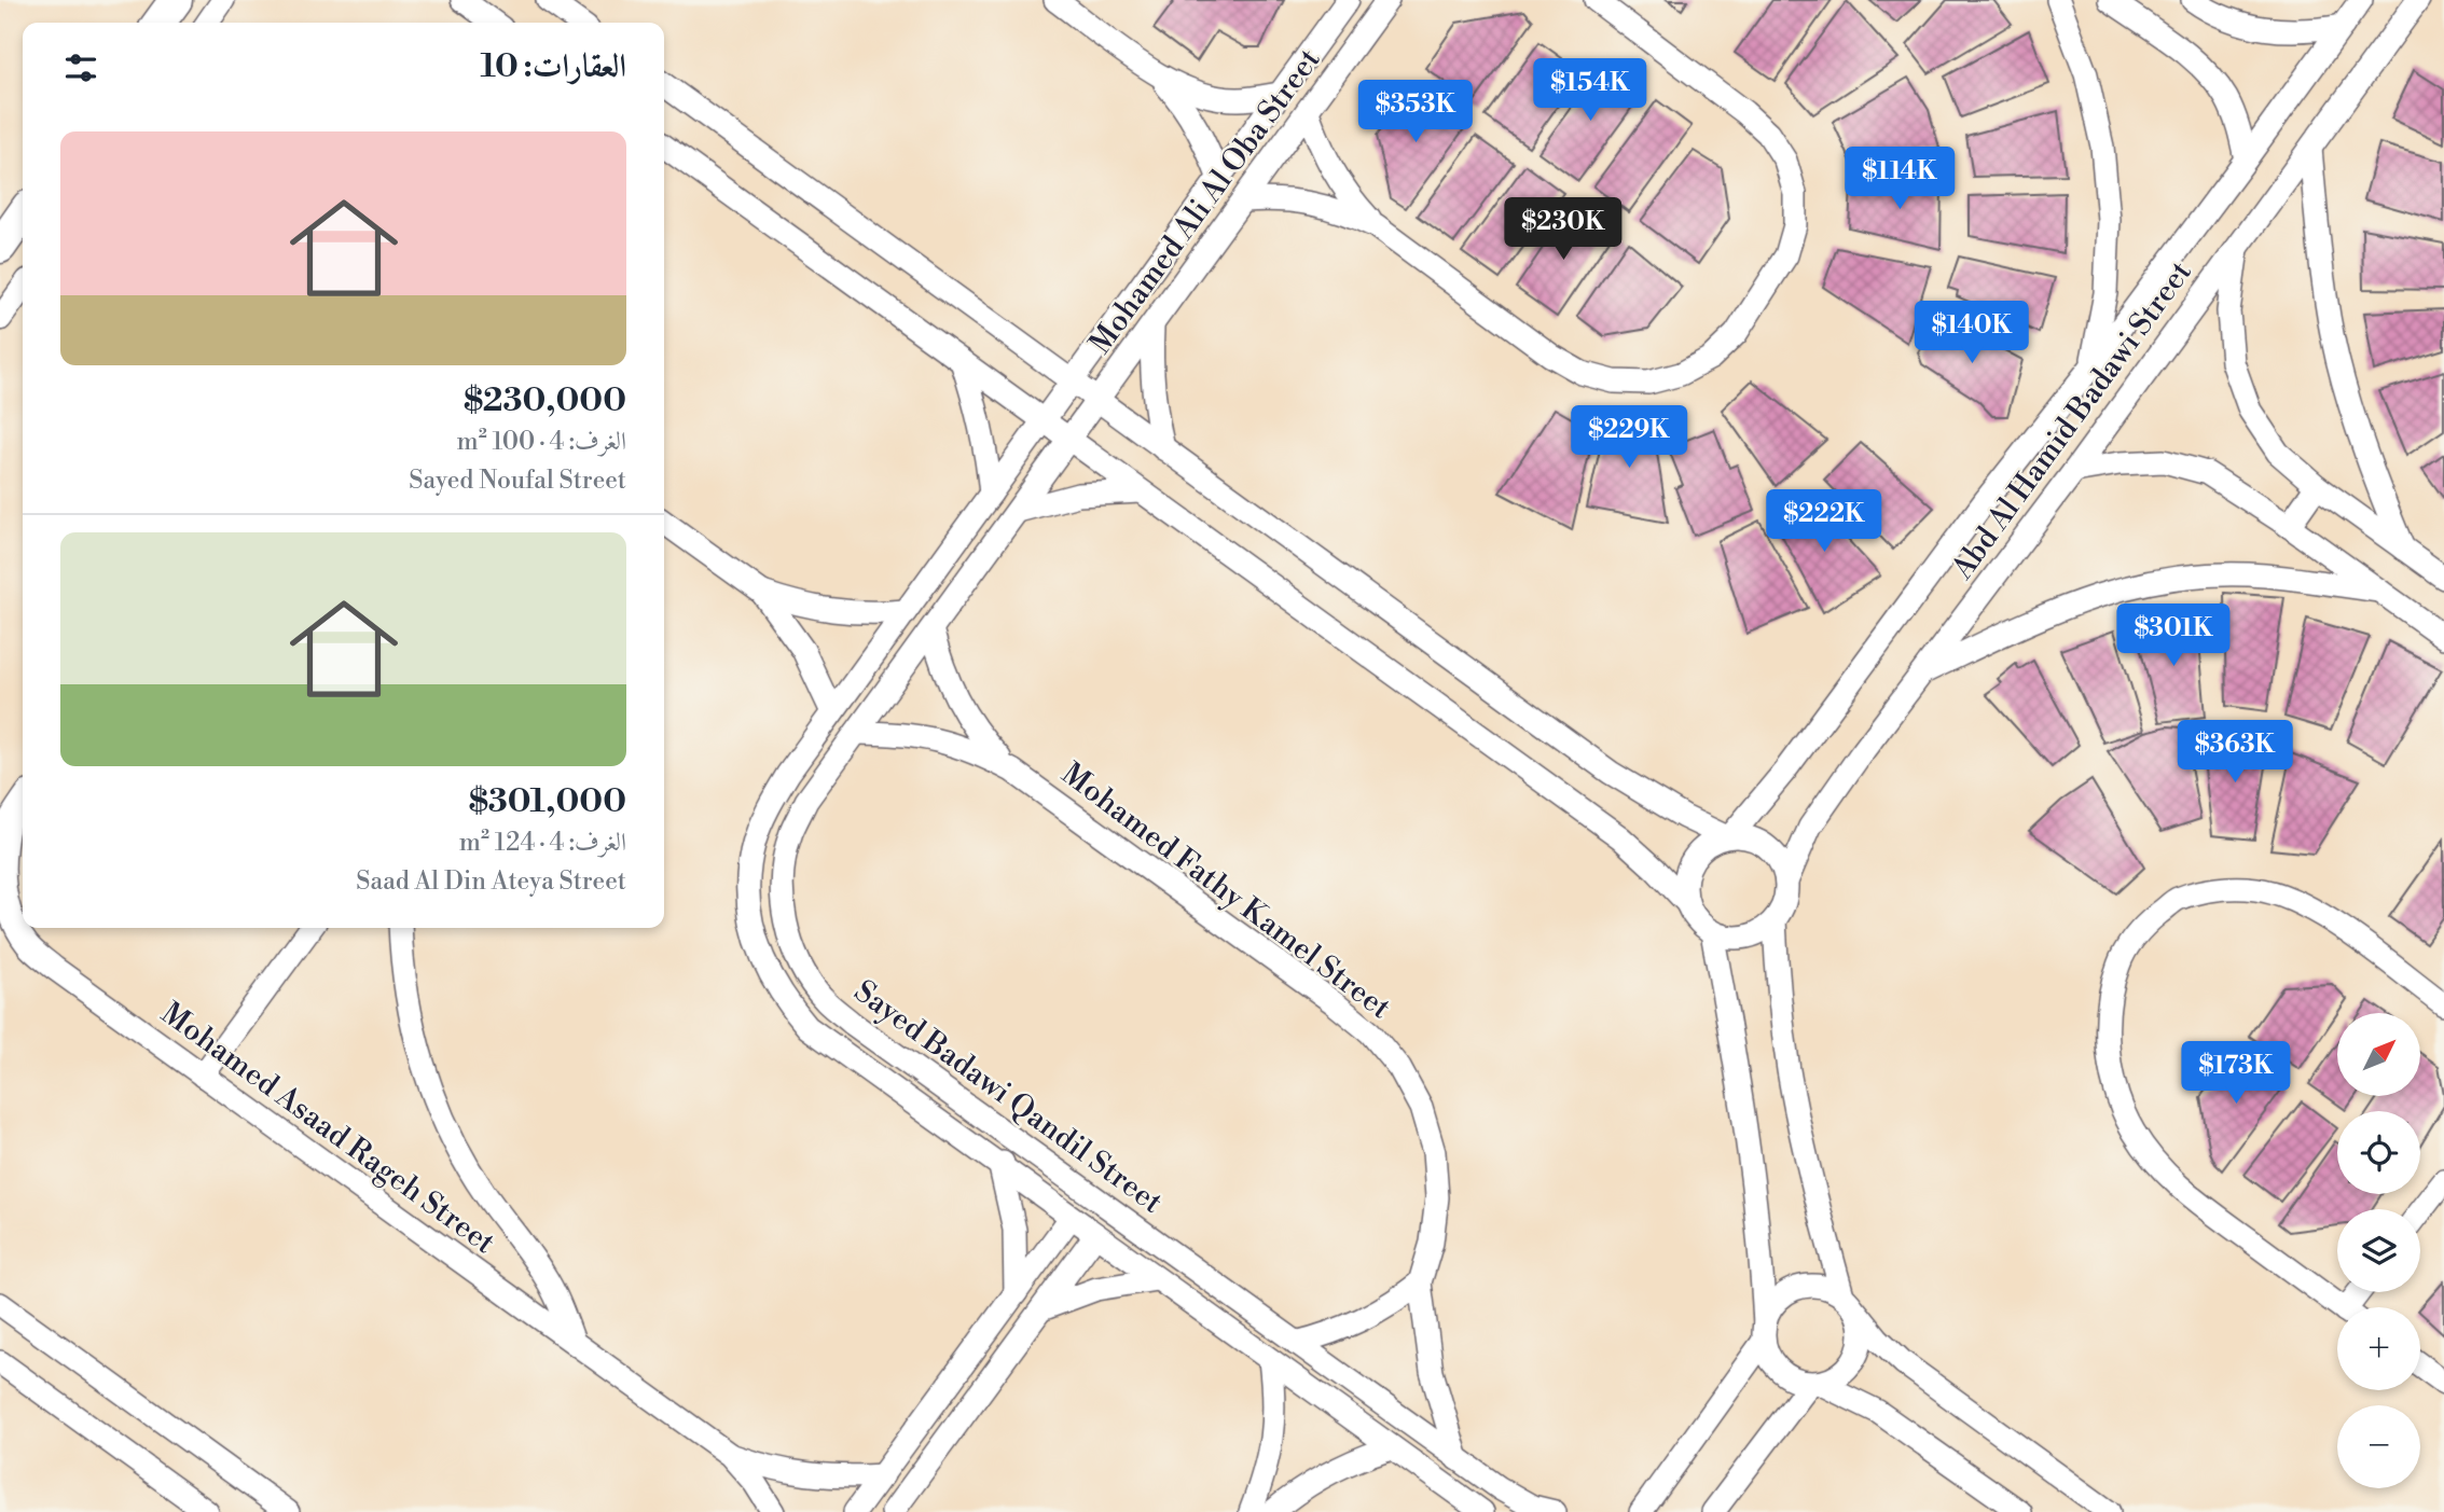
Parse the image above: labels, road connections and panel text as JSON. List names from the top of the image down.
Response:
{
  "streets": {
    "street": [
      "Mohamed Ali Al Oba Street",
      "Abd Al Hamid Badawi Street",
      "Mohamed Fathy Kamel Street",
      "Sayed Badawi Qandil Street",
      "Mohamed Asaad Rageh Street"
    ]
  },
  "crossings": [
    ["Mohamed Ali Al Oba Street", "Sayed Badawi Qandil Street"],
    ["Mohamed Fathy Kamel Street", "Sayed Badawi Qandil Street"]
  ],
  "north": "top right",
  "page": {
    "heading": "العقارات: 10",
    "price": [
      "$154K",
      "$353K",
      "$114K",
      "$230K",
      "$140K",
      "$229K",
      "$222K",
      "$301K",
      "$363K",
      "$173K"
    ],
    "list": [
      {
        "name": "$230,000",
        "note": "الغرف: 4 · 100 m² · Sayed Noufal Street"
      },
      {
        "name": "$301,000",
        "note": "الغرف: 4 · 124 m² · Saad Al Din Ateya Street"
      }
    ],
    "map_buttons": ["+", "−"]
  }
}
